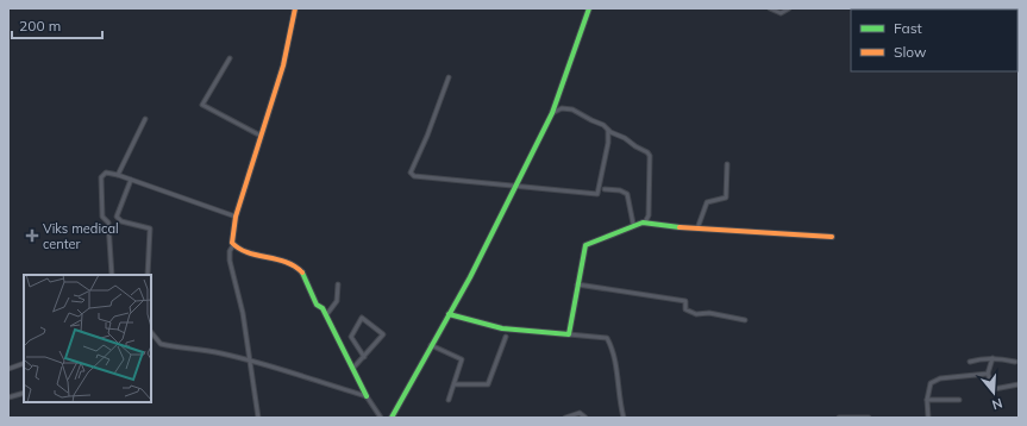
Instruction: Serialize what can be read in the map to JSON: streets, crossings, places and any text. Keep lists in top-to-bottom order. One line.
{"places":{"health":["Viks medical center"]},"legend":["Fast","Slow"],"scale_bar":"200 m","north":"bottom"}
